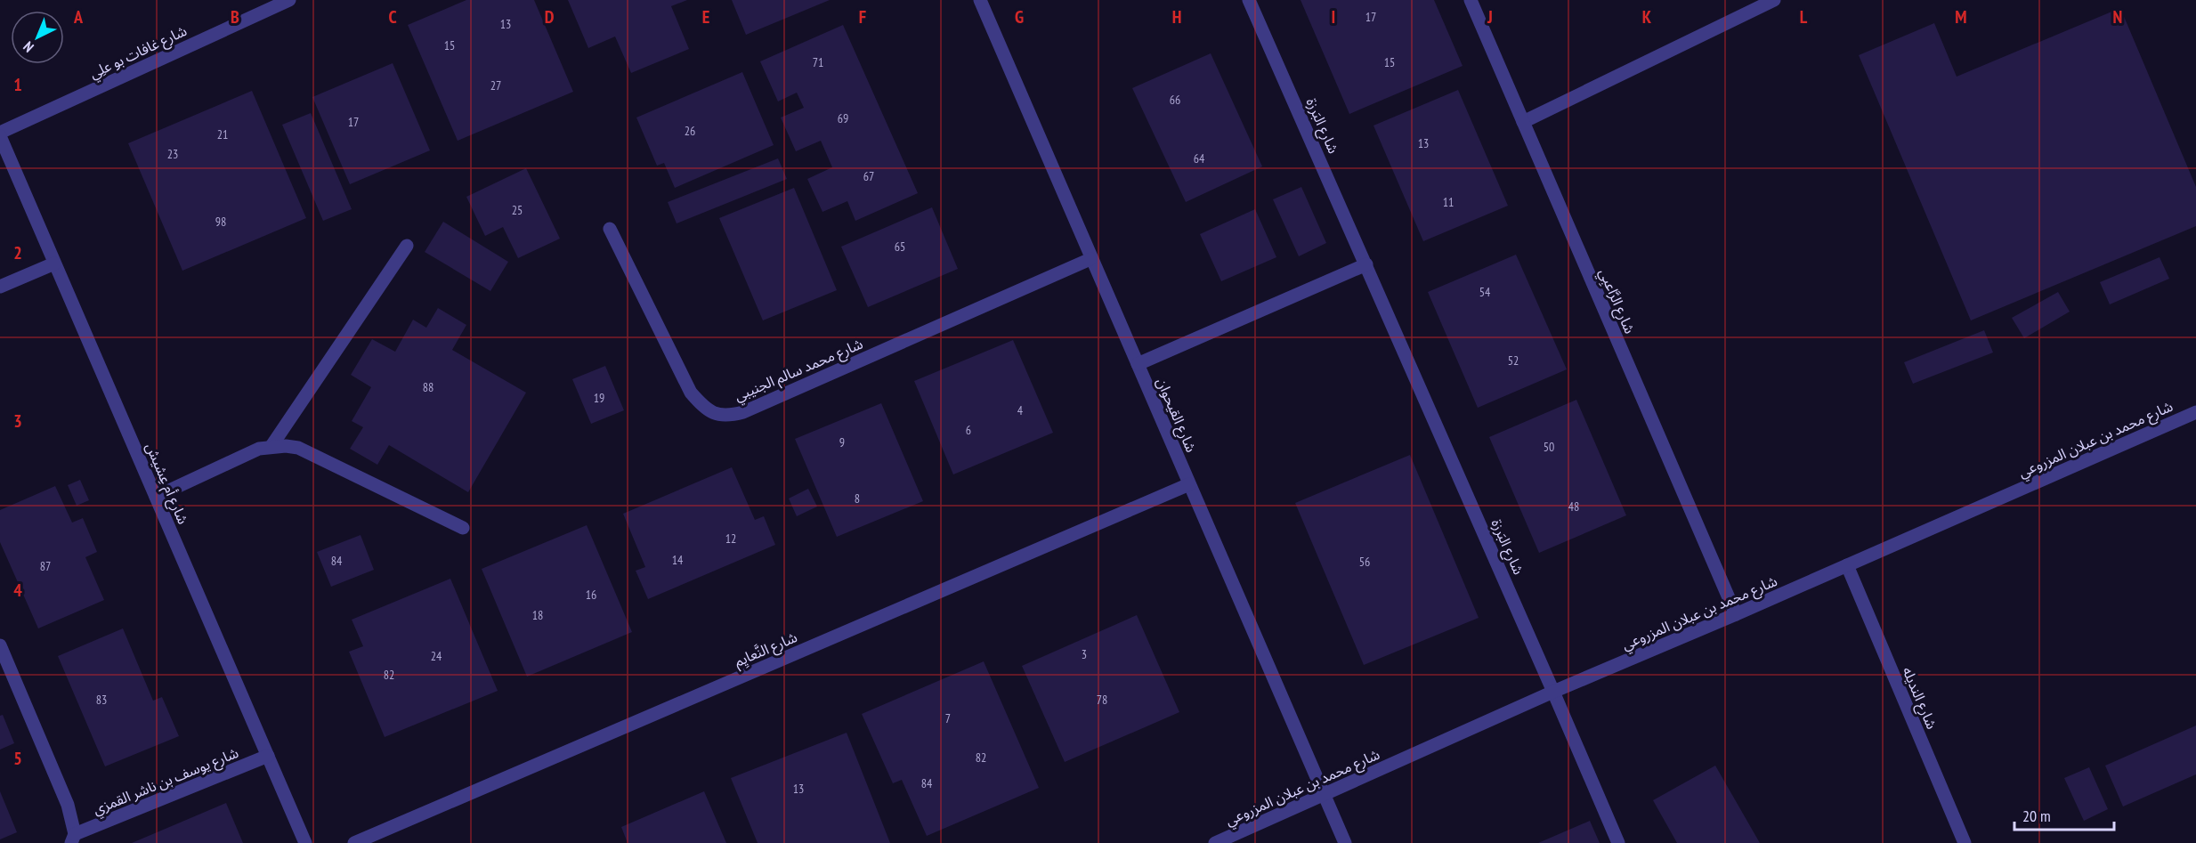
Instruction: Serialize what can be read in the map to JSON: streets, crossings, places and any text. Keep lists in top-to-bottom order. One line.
{"streets":{"street":["شارع غافات بو علِي","شارع البَرزة","شارع الرَّاعبِي","شارع محمد سالم الجنيبي","شارع القيحوان","شارع محمد بن عبلان المزروعي","شارع أم عِشيش","شارع النَّعايِم","شارع النديله","شارع يوسف بن ناشر القمزي"]},"crossings":[["شارع غافات بو علِي","شارع أم عِشيش"],["شارع البَرزة","شارع محمد بن عبلان المزروعي"],["شارع الرَّاعبِي","شارع محمد بن عبلان المزروعي"],["شارع محمد سالم الجنيبي","شارع القيحوان"],["شارع القيحوان","شارع محمد بن عبلان المزروعي"],["شارع القيحوان","شارع النَّعايِم"],["شارع محمد بن عبلان المزروعي","شارع النديله"],["شارع أم عِشيش","شارع يوسف بن ناشر القمزي"]],"house_numbers":["17","13","15","71","15","27","66","69","17","26","21","13","23","64","67","11","25","98","65","54","52","88","19","4","6","9","50","8","48","12","14","84","56","87","16","18","3","24","82","83","78","7","82","84","13"],"scale_bar":"20 m","north":"bottom left","grid":{"columns":["A","B","C","D","E","F","G","H","I","J","K","L","M","N"],"rows":["1","2","3","4","5"]}}
